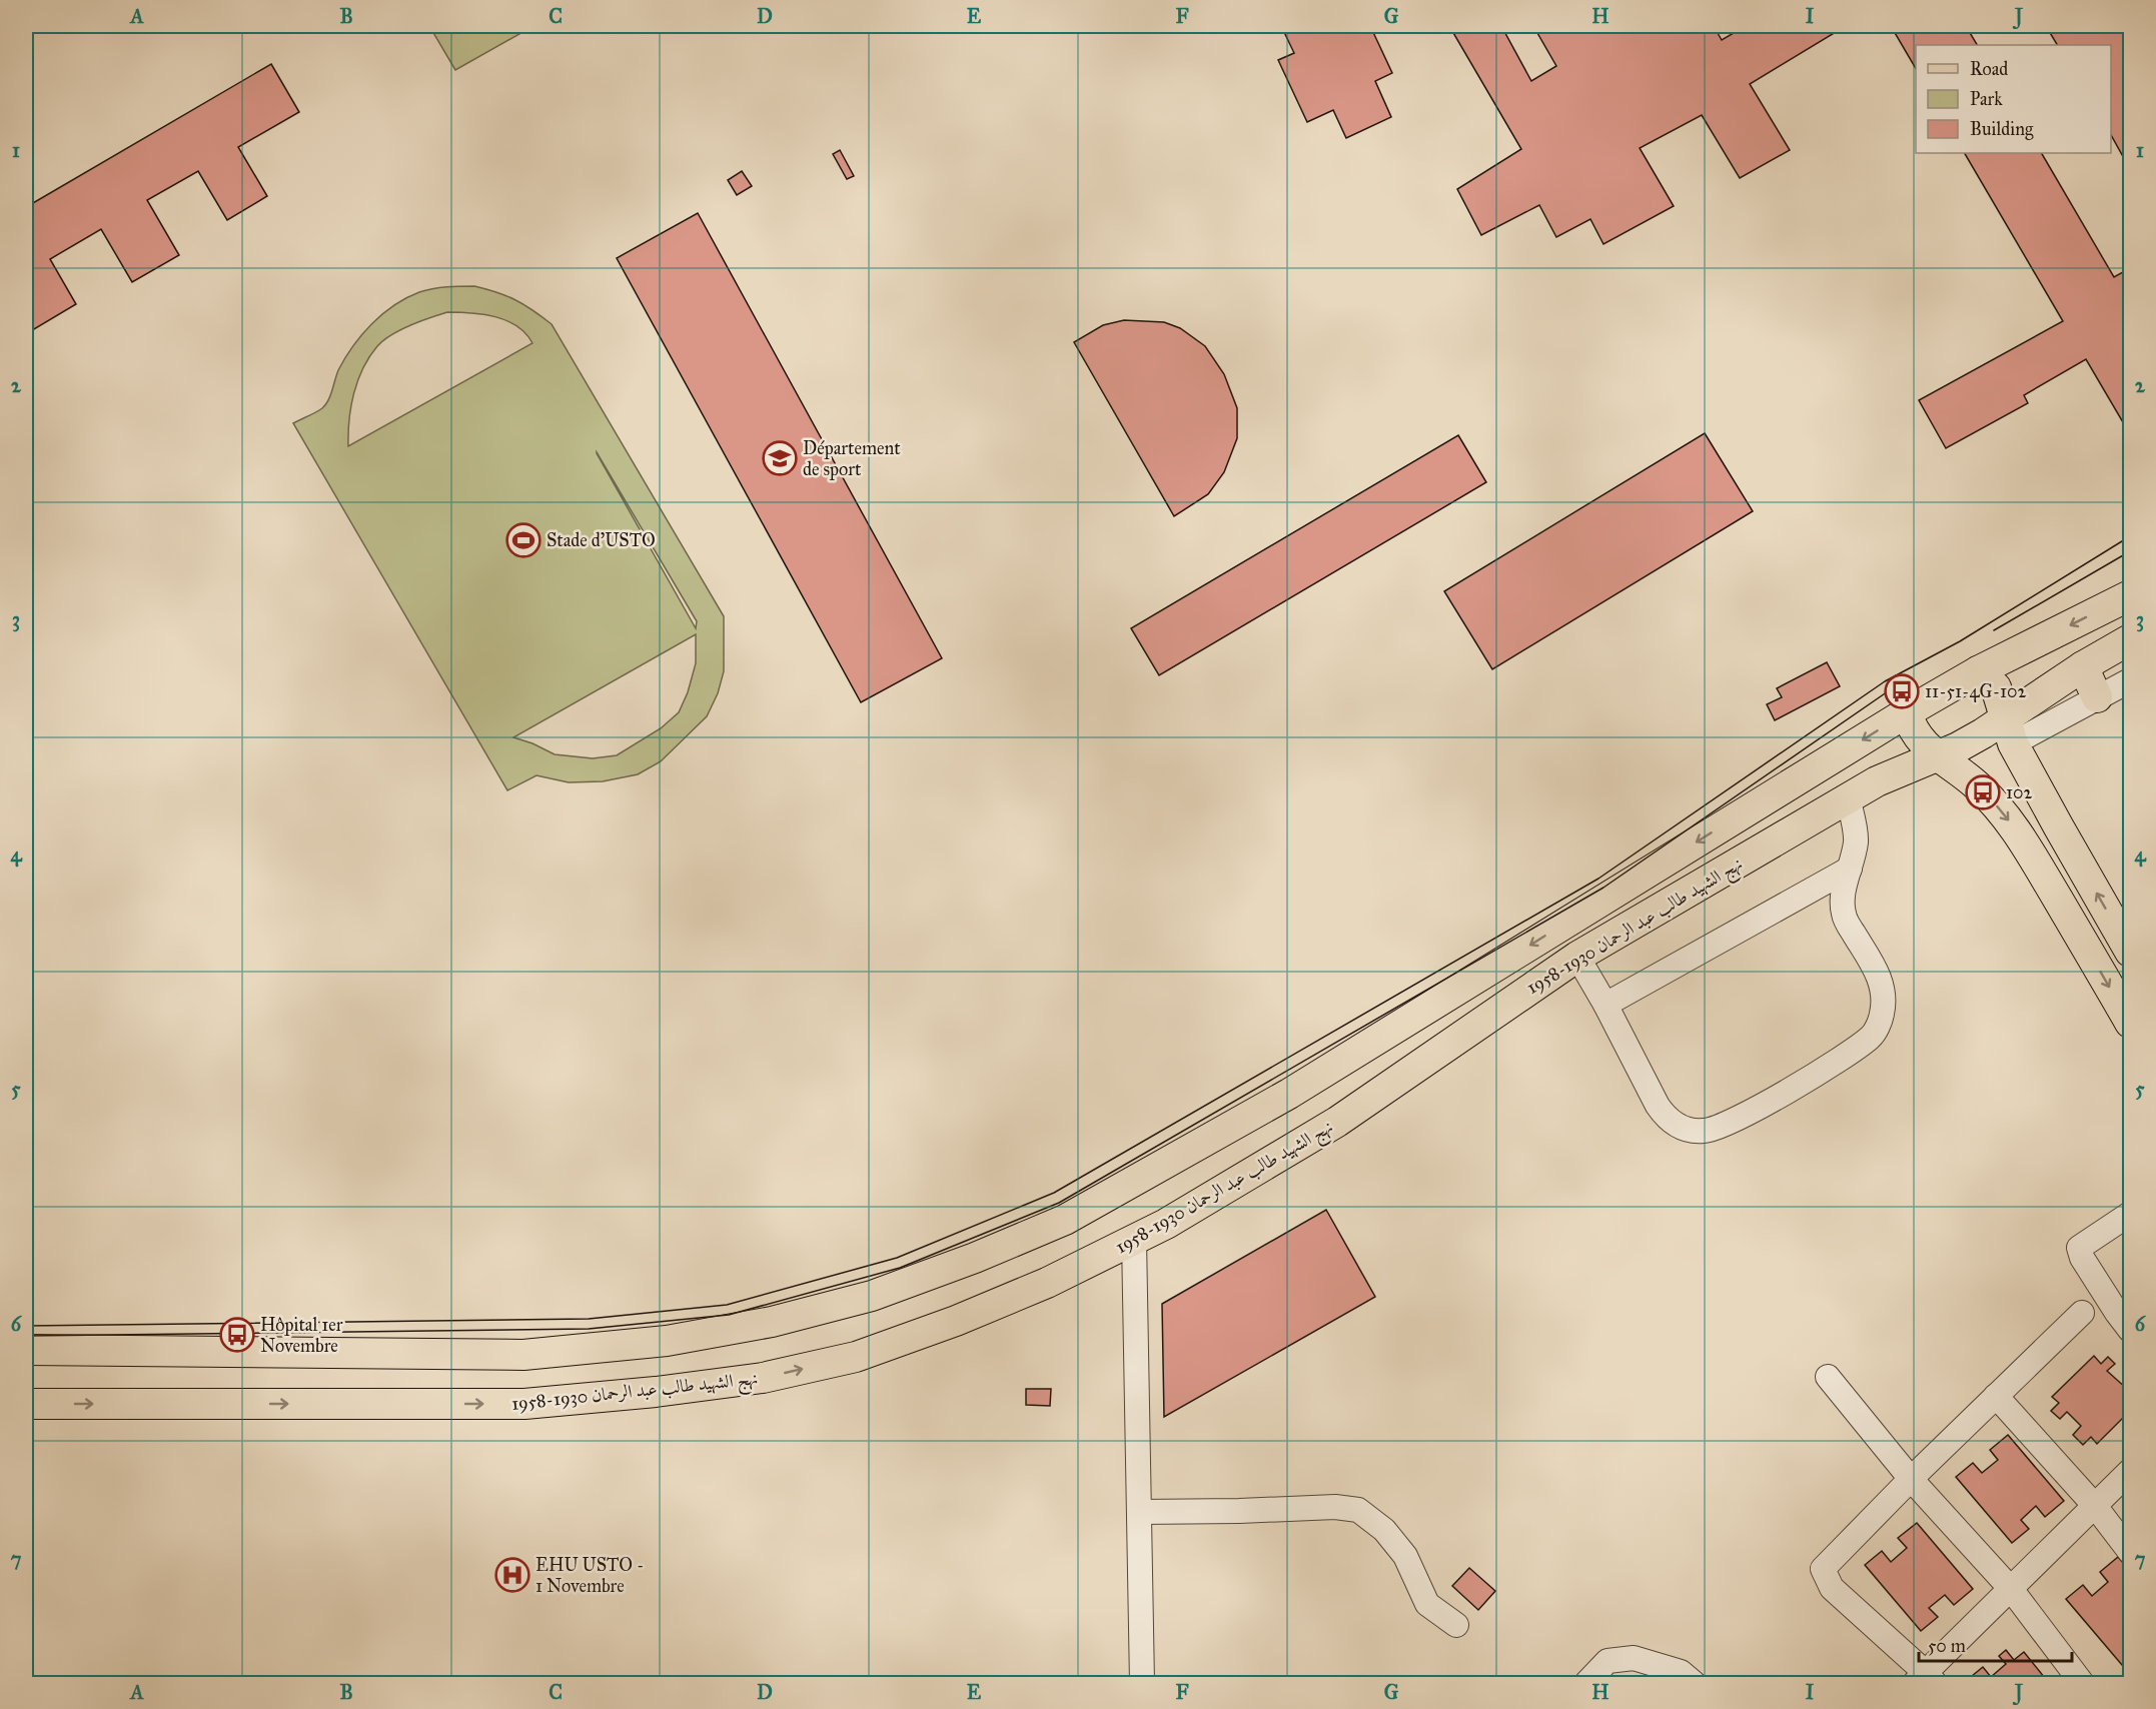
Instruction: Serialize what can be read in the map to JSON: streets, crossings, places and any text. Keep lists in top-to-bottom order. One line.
{"streets":{"main road":["نهج الشهيد طالب عبد الرحمان 1930-1958"]},"places":{"school or university":["Département de sport"],"sports":["Stade d'USTO"],"bus stop":["11-51-4G-102","102","Hôpital 1er Novembre"],"hospital":["EHU USTO - 1 Novembre"]},"legend":["Road","Park","Building"],"scale_bar":"50 m","grid":{"columns":["A","B","C","D","E","F","G","H","I","J"],"rows":["1","2","3","4","5","6","7"]}}
